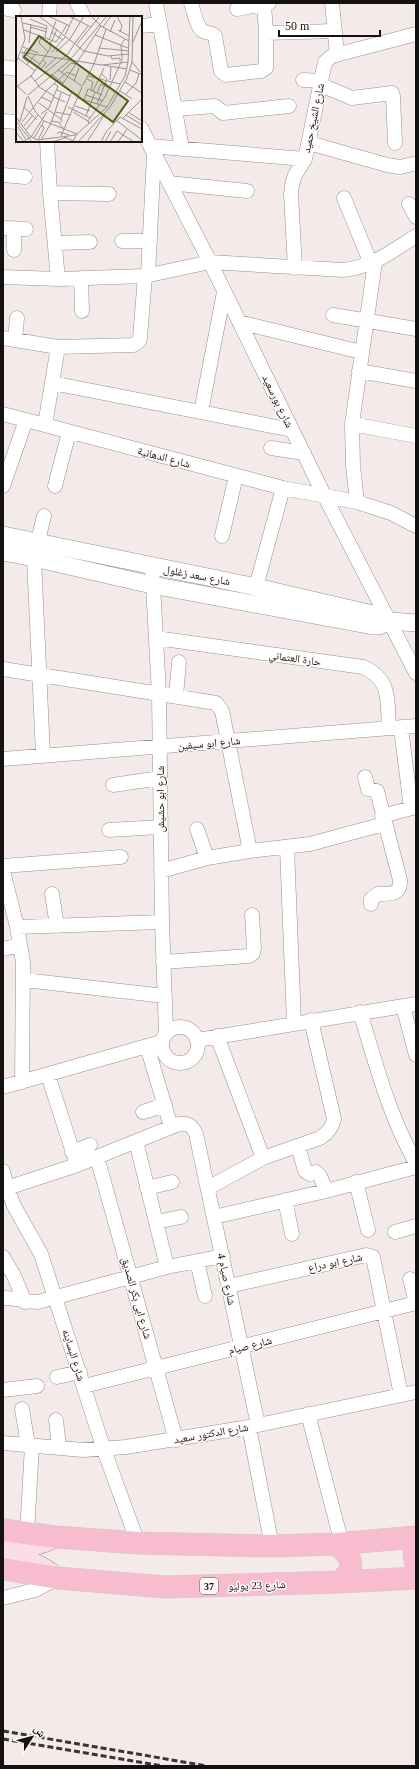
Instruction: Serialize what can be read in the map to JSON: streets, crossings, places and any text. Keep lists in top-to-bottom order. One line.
{"streets":{"main road":["شارع 23 يوليو","37"],"street":["شارع الشيخ حميد","شارع بورسعيد","شارع الدهانية","شارع سعد زغلول","حارة العتماني","شارع ابو سيفين","شارع ابو حشيش","شارع ابو دراع","شارع صيام 4","شارع ابى بكر الصديق","شارع صيام","شارع البساينه","شارع الدكتور سعيد"]},"crossings":[["شارع بورسعيد","شارع الدهانية"],["شارع بورسعيد","شارع سعد زغلول"],["شارع سعد زغلول","شارع ابو حشيش"],["حارة العتماني","شارع ابو سيفين"],["حارة العتماني","شارع ابو حشيش"],["شارع ابو سيفين","شارع ابو حشيش"],["شارع ابو دراع","شارع صيام 4"],["شارع ابو دراع","شارع صيام"],["شارع ابو دراع","شارع الدكتور سعيد"],["شارع صيام 4","شارع صيام"],["شارع صيام 4","شارع الدكتور سعيد"],["شارع ابى بكر الصديق","شارع صيام"],["شارع ابى بكر الصديق","شارع الدكتور سعيد"],["شارع صيام","شارع البساينه"],["شارع البساينه","شارع الدكتور سعيد"]],"scale_bar":"50 m","north":"top right"}
